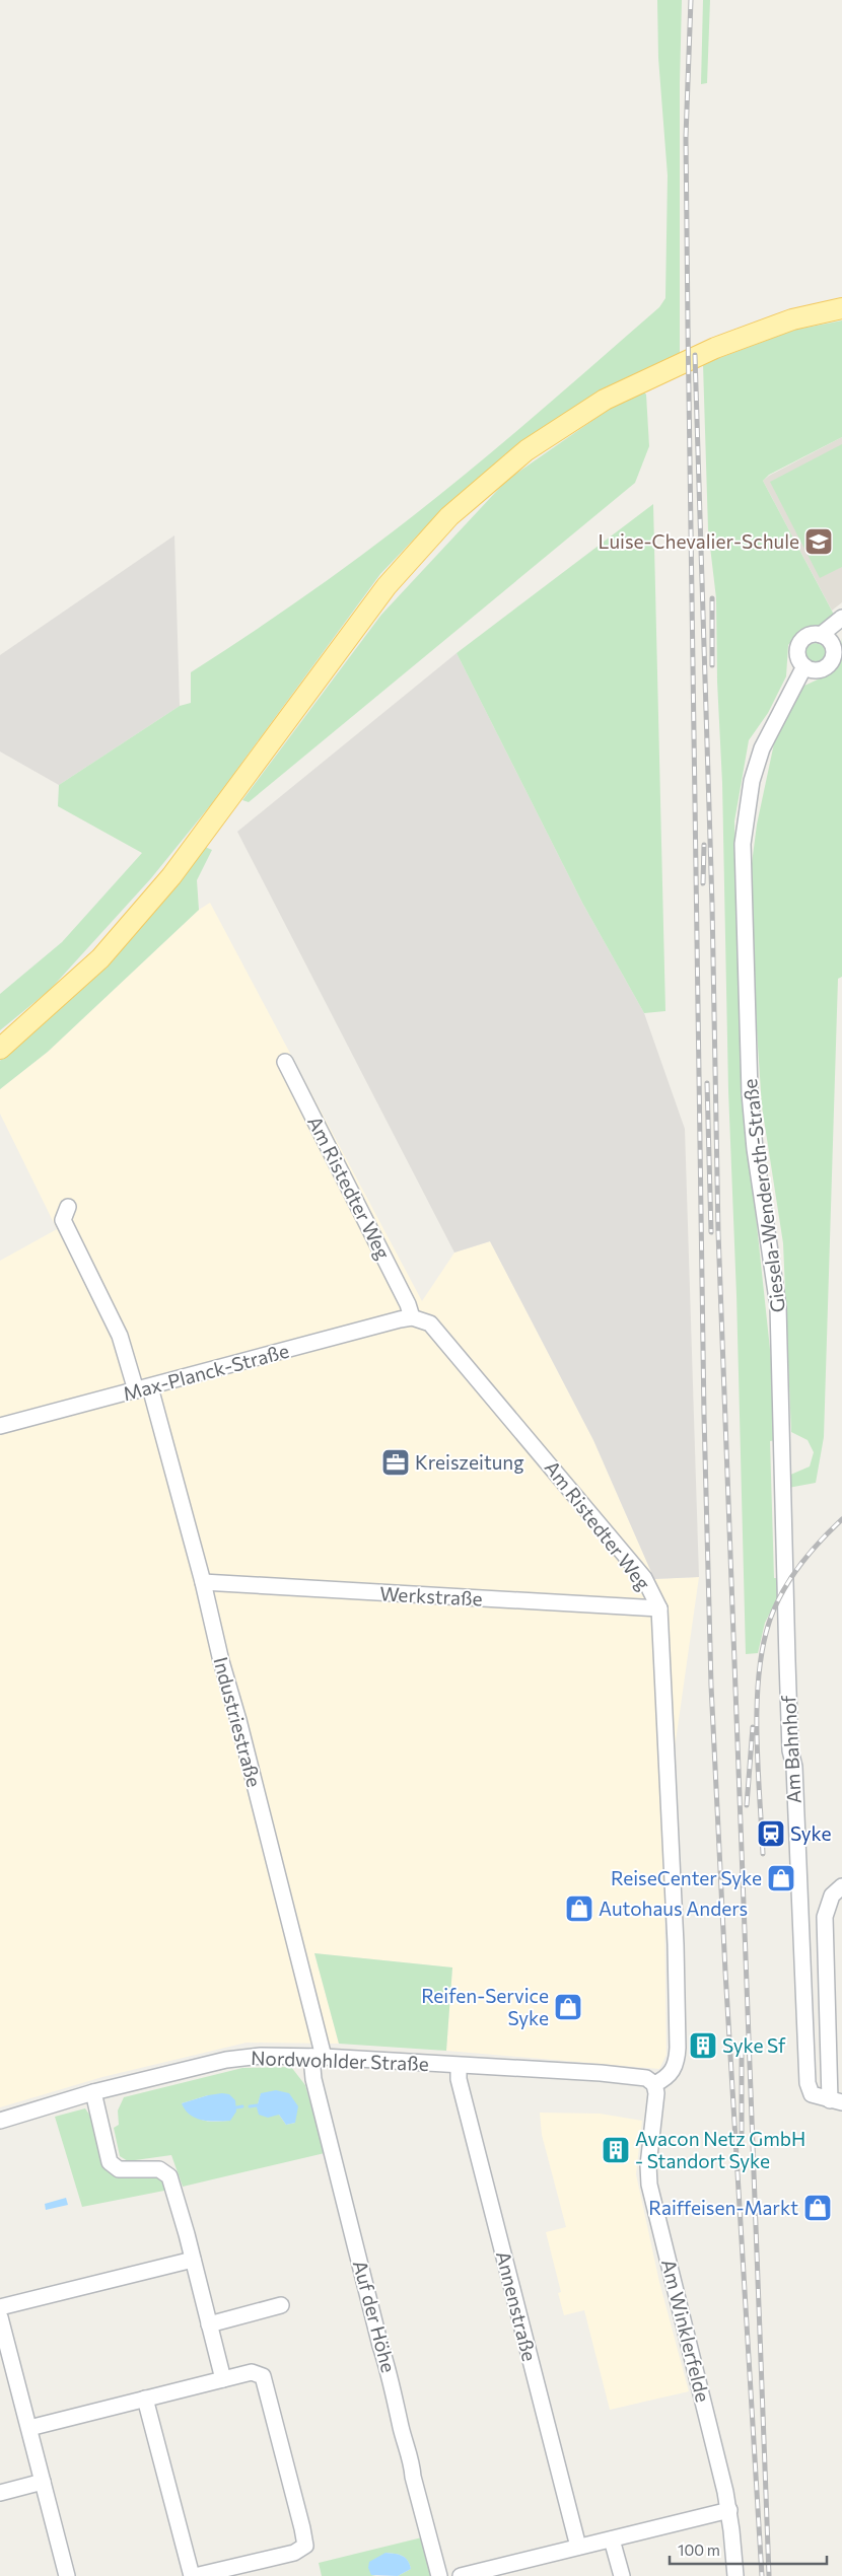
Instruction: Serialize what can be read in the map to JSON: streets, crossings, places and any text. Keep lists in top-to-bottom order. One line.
{"streets":{"street":["Am Ristedter Weg","Giesela-Wenderoth-Straße","Max-Planck-Straße","Werkstraße","Industriestraße","Am Bahnhof","Nordwohlder Straße","Annenstraße","Auf der Höhe","Am Winklerfelde"]},"crossings":[["Am Ristedter Weg","Max-Planck-Straße"],["Am Ristedter Weg","Werkstraße"],["Am Ristedter Weg","Nordwohlder Straße"],["Am Ristedter Weg","Am Winklerfelde"],["Giesela-Wenderoth-Straße","Am Bahnhof"],["Max-Planck-Straße","Industriestraße"],["Werkstraße","Industriestraße"],["Industriestraße","Nordwohlder Straße"],["Industriestraße","Auf der Höhe"],["Nordwohlder Straße","Annenstraße"],["Nordwohlder Straße","Auf der Höhe"],["Nordwohlder Straße","Am Winklerfelde"]],"places":{"school or university":["Luise-Chevalier-Schule"],"office":["Kreiszeitung"],"station":["Syke"],"shop":["ReiseCenter Syke","Autohaus Anders","Reifen-Service Syke","Raiffeisen-Markt"],"building":["Syke Sf","Avacon Netz GmbH - Standort Syke"]},"scale_bar":"100 m"}
